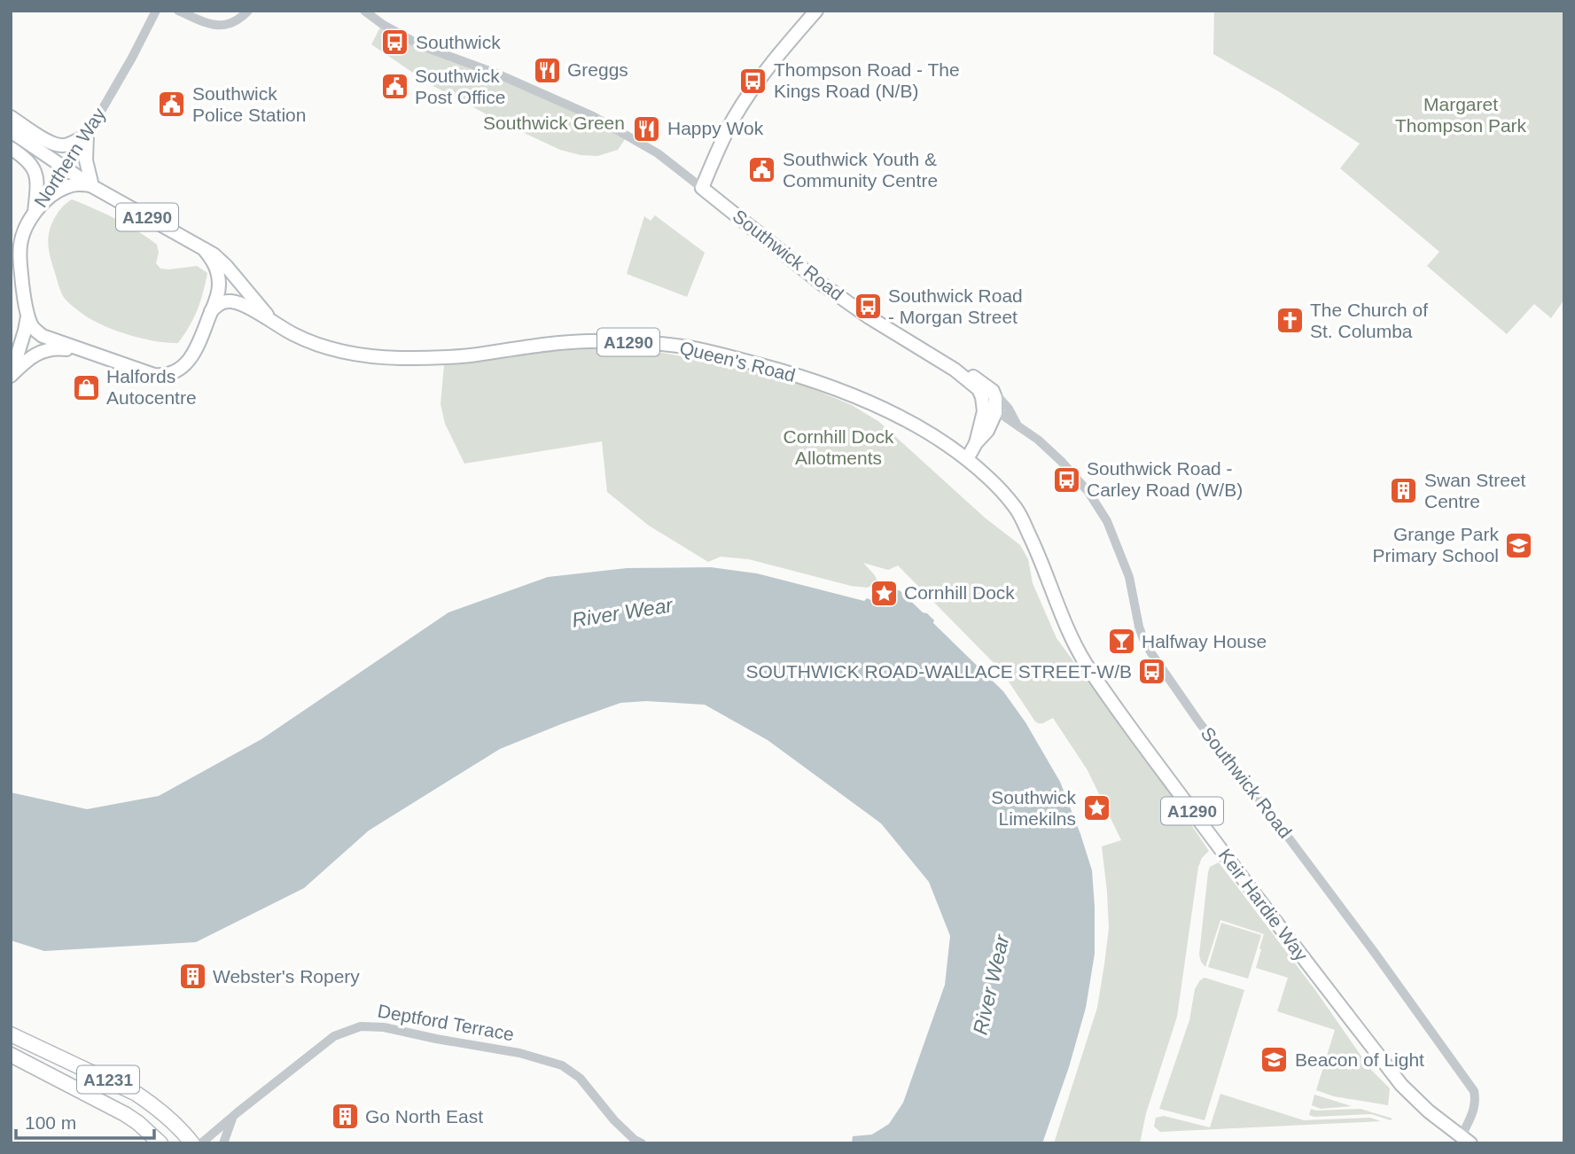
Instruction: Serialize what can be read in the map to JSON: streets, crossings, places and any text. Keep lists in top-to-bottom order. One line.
{"streets":{"highway":["A1231"],"main road":["Northern Way","A1290","Southwick Road","Queen's Road","Keir Hardie Way"],"street":["Deptford Terrace"]},"crossings":[["Northern Way","A1290"],["A1290","Queen's Road"],["Southwick Road","Keir Hardie Way"],["Queen's Road","Keir Hardie Way"]],"water":["River Wear"],"parks":["Margaret Thompson Park","Southwick Green","Cornhill Dock Allotments"],"places":{"bus stop":["Southwick","Thompson Road - The Kings Road (N/B)","Southwick Road - Morgan Street","Southwick Road - Carley Road (W/B)","SOUTHWICK ROAD-WALLACE STREET-W/B"],"restaurant":["Greggs","Happy Wok"],"public building":["Southwick Post Office","Southwick Police Station","Southwick Youth & Community Centre"],"church":["The Church of St. Columba"],"shop":["Halfords Autocentre"],"building":["Swan Street Centre","Webster's Ropery","Go North East"],"school or university":["Grange Park Primary School","Beacon of Light"],"place":["Cornhill Dock","Southwick Limekilns"],"bar":["Halfway House"]},"scale_bar":"100 m"}
